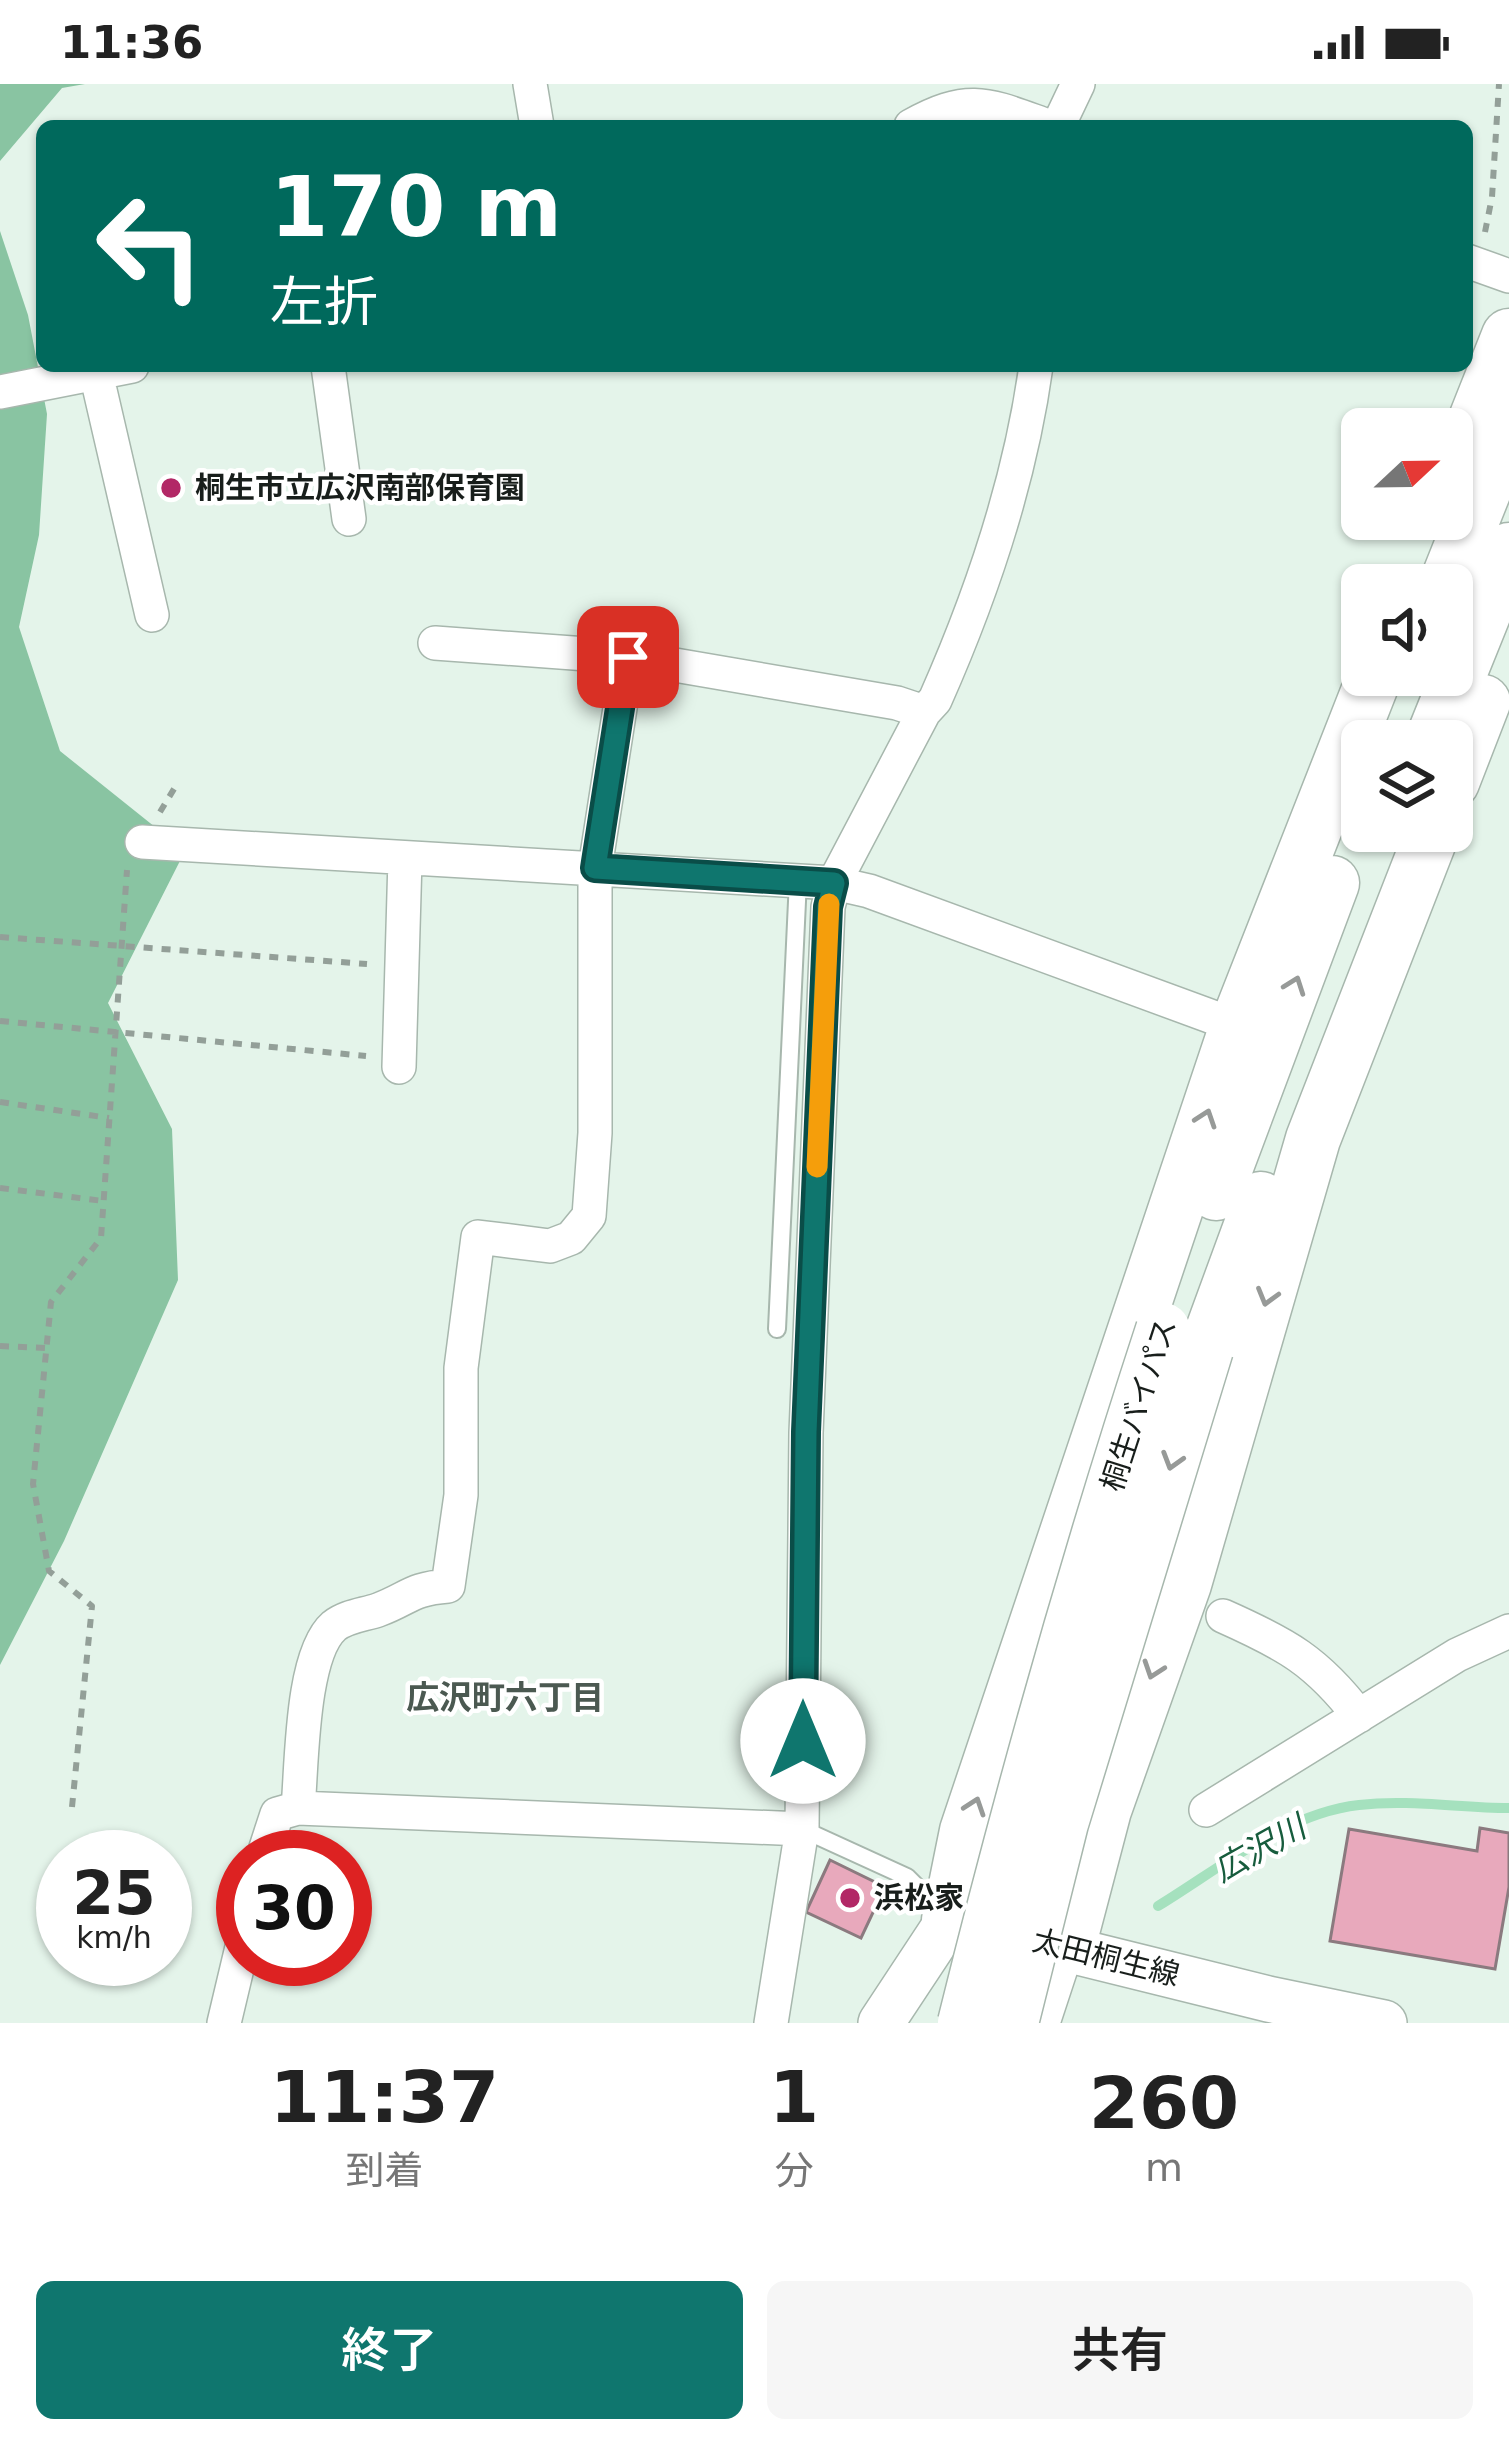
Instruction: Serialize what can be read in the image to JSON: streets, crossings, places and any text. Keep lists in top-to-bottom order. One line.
{"streets":{"highway":["桐生バイパス"],"main road":["太田桐生線"]},"districts":["広沢町六丁目"],"water":["広沢川"],"places":["桐生市立広沢南部保育園","浜松家"],"north":"right","page":{"status":"11:36","turn":["170 m","左折"],"speed":"25 km/h","limit":"30","eta":["11:37","到着","1","分","260","m"],"buttons":["終了","共有"]}}
